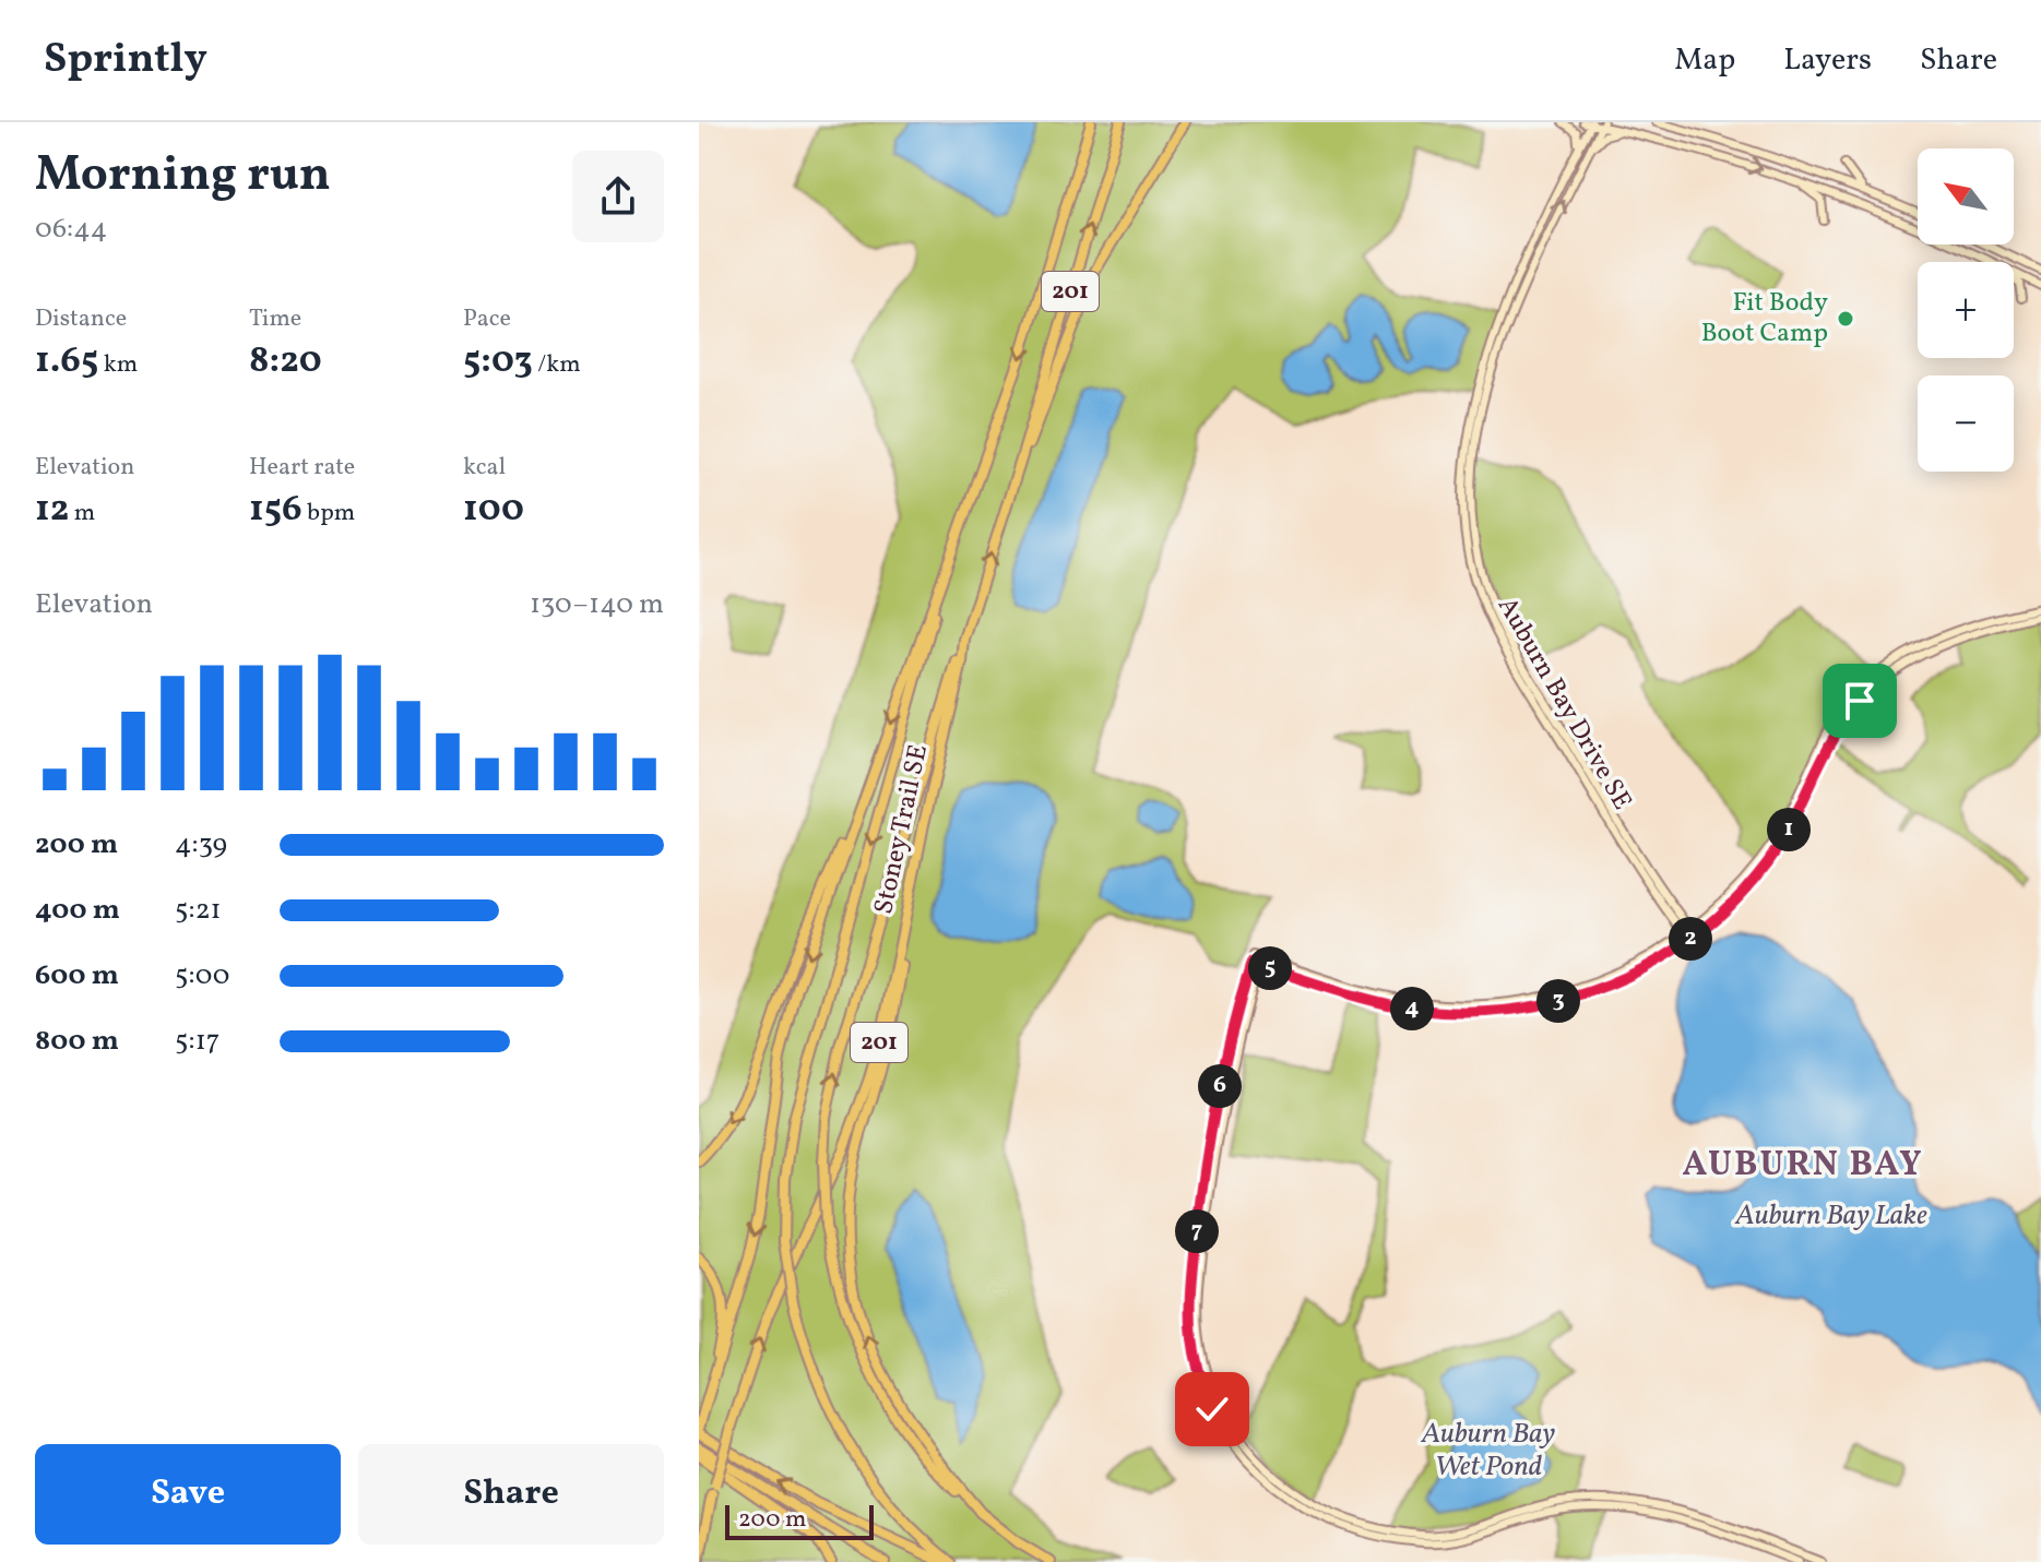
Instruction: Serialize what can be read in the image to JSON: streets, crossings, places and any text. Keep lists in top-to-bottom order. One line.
{"streets":{"highway":["201","Stoney Trail SE"],"street":["Auburn Bay Drive SE"]},"districts":["AUBURN BAY"],"water":["Auburn Bay Lake","Auburn Bay Wet Pond"],"places":["Fit Body Boot Camp"],"scale_bar":"200 m","north":"top left","page":{"header":"Sprintly","nav":["Map","Layers","Share"],"heading":["Morning run","06:44"],"map_buttons":["+","−"],"stats":[["Distance","1.65 km"],["Time","8:20"],["Pace","5:03 /km"],["Elevation","12 m"],["Heart rate","156 bpm"],["kcal","100"]],"chart":["Elevation","130–140 m"],"pins":["1","2","5","3","4","6","7"],"list":[{"name":"200 m","note":"4:39"},{"name":"400 m","note":"5:21"},{"name":"600 m","note":"5:00"},{"name":"800 m","note":"5:17"}],"buttons":["Save","Share"],"scale":"200 m"}}
